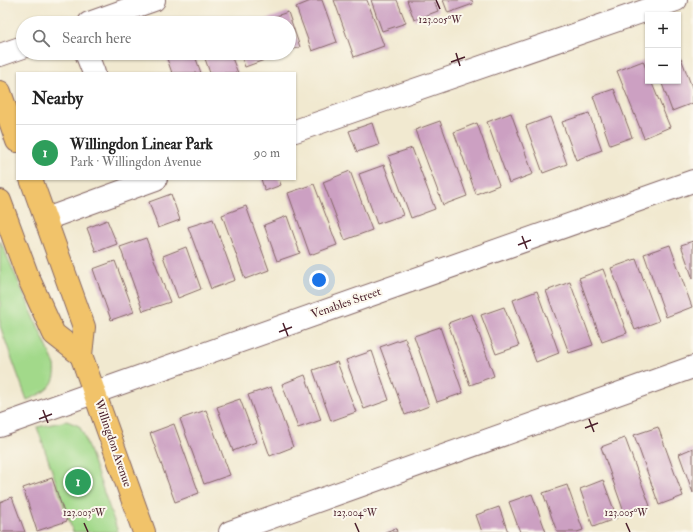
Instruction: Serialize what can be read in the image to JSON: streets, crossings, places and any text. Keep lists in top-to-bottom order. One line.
{"streets":{"main road":["Willingdon Avenue"],"street":["Venables Street"]},"crossings":[["Venables Street","Willingdon Avenue"]],"page":{"map_buttons":["+","−"],"search":"Search here","heading":"Nearby","list":[{"mark":"1","name":"Willingdon Linear Park","note":"Park · Willingdon Avenue","value":"90 m"}],"pins":"1"},"coordinates":["123.005°W","123.003°W","123.004°W"]}
